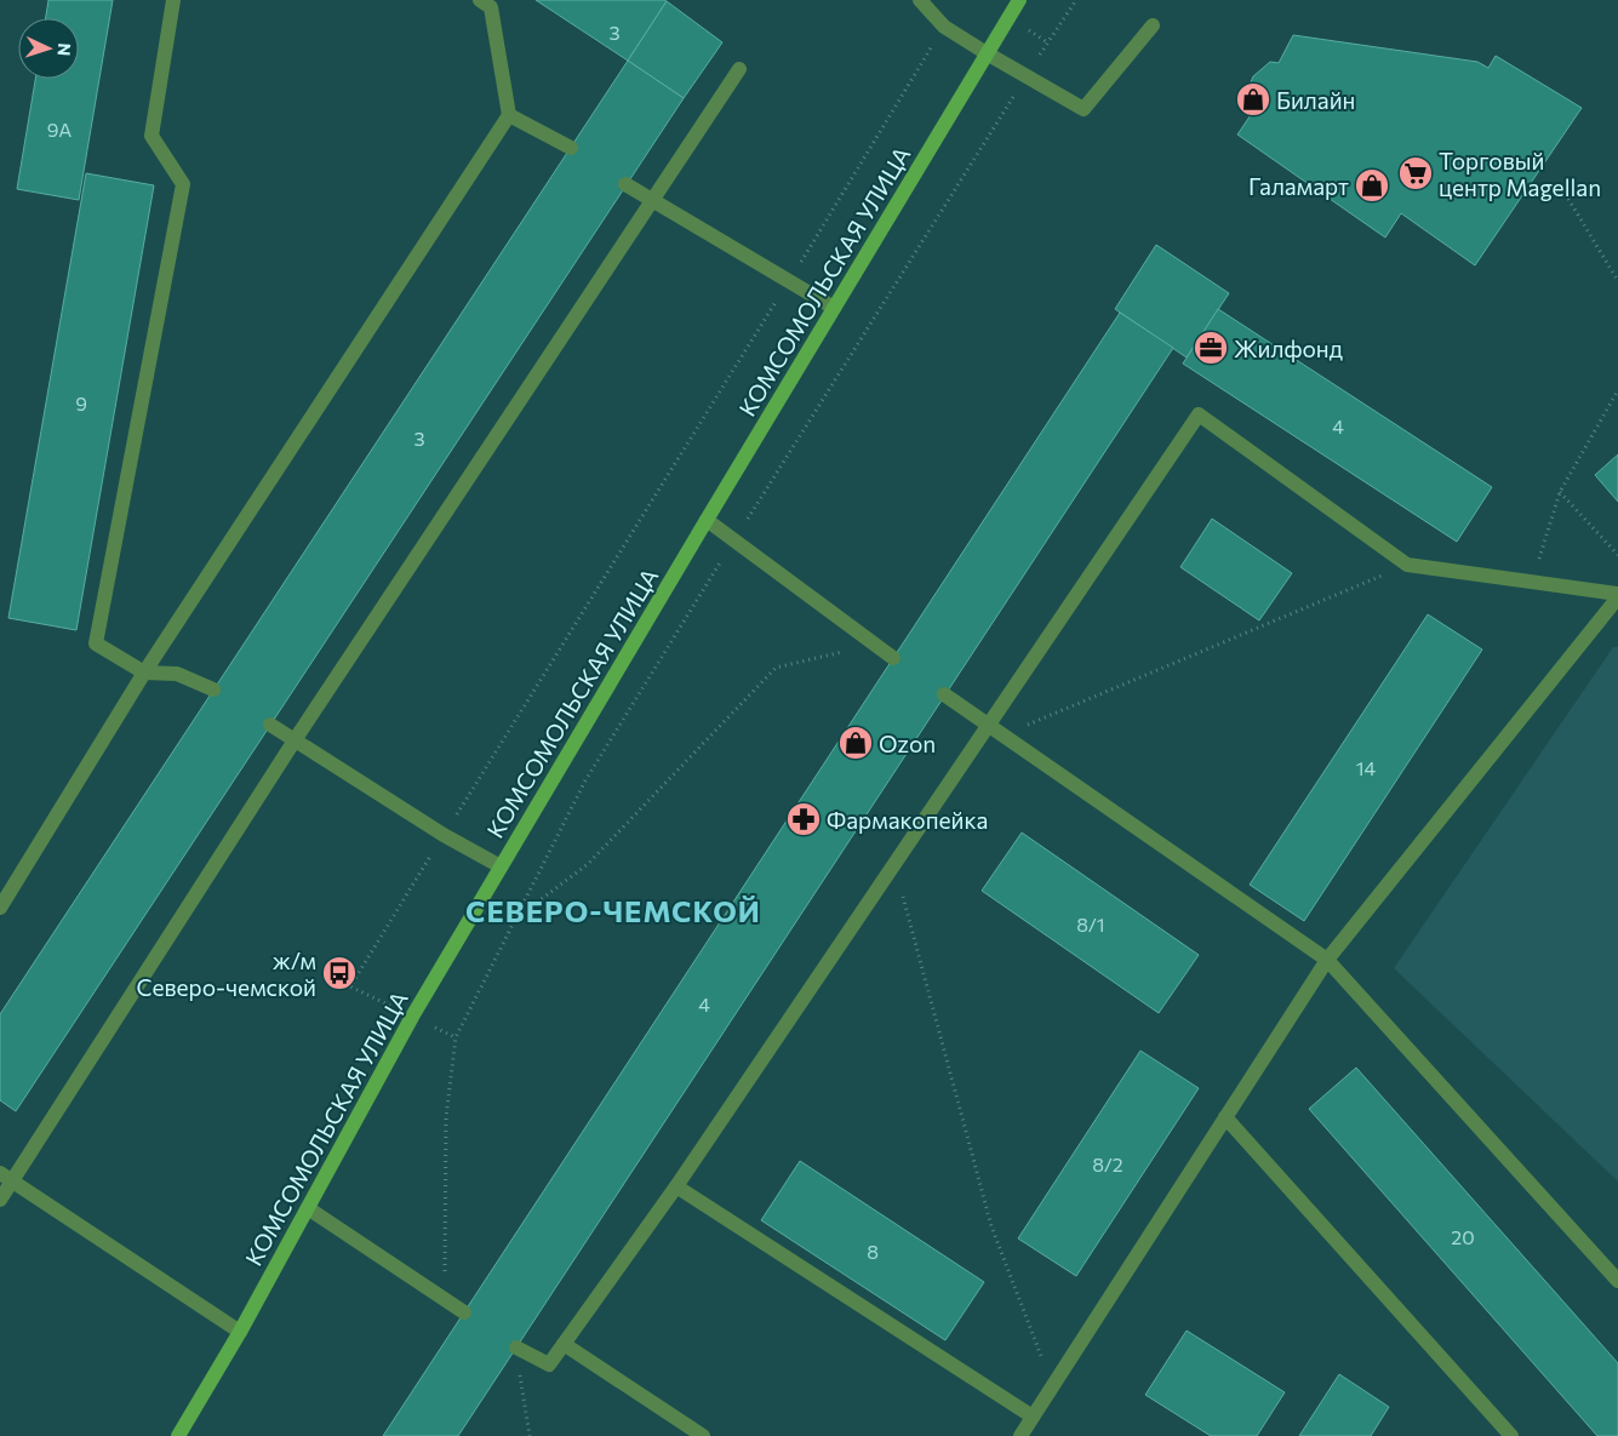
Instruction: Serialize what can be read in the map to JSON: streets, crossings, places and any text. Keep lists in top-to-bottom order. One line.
{"streets":{"main road":["КОМСОМОЛЬСКАЯ УЛИЦА"]},"districts":["СЕВЕРО-ЧЕМСКОЙ"],"places":{"shop":["Билайн","Галамарт","Ozon"],"supermarket":["Торговый центр Magellan"],"office":["Жилфонд"],"pharmacy":["Фармакопейка"],"bus stop":["ж/м Северо-чемской"]},"house_numbers":["3","9А","9","4","3","14","8/1","4","8/2","20","8"],"north":"right"}
